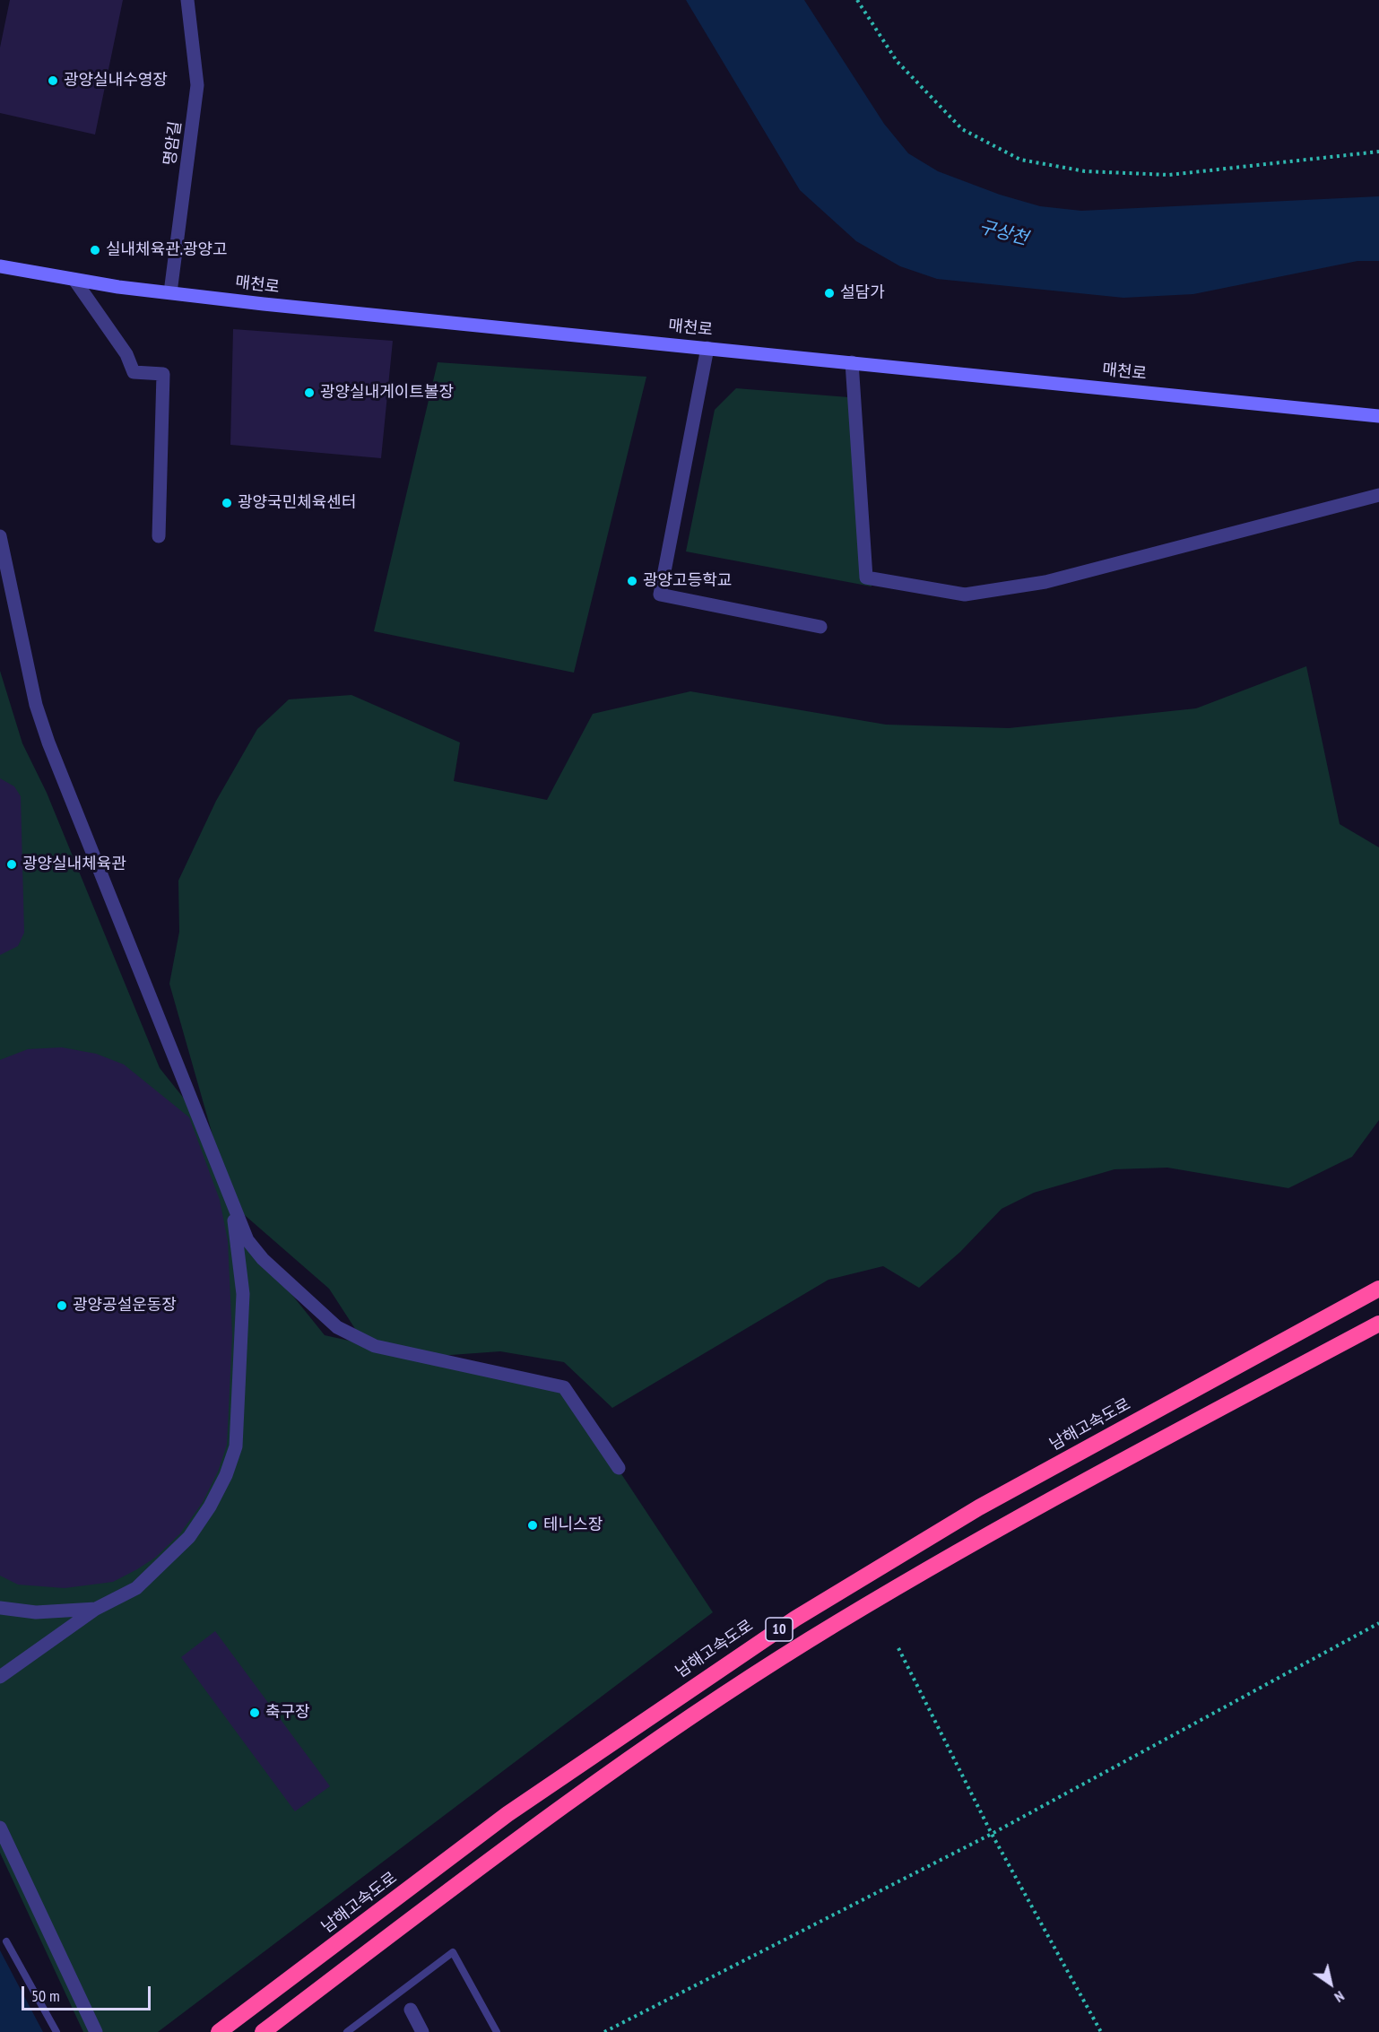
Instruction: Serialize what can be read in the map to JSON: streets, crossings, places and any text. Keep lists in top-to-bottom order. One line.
{"streets":{"highway":["남해고속도로","10"],"main road":["매천로"],"street":["명암길"]},"crossings":[["명암길","매천로"]],"water":["구상천"],"places":["광양실내수영장","실내체육관.광양고","설담가","광양실내게이트볼장","광양국민체육센터","광양고등학교","광양실내체육관","광양공설운동장","테니스장","축구장"],"scale_bar":"50 m","north":"bottom right"}
